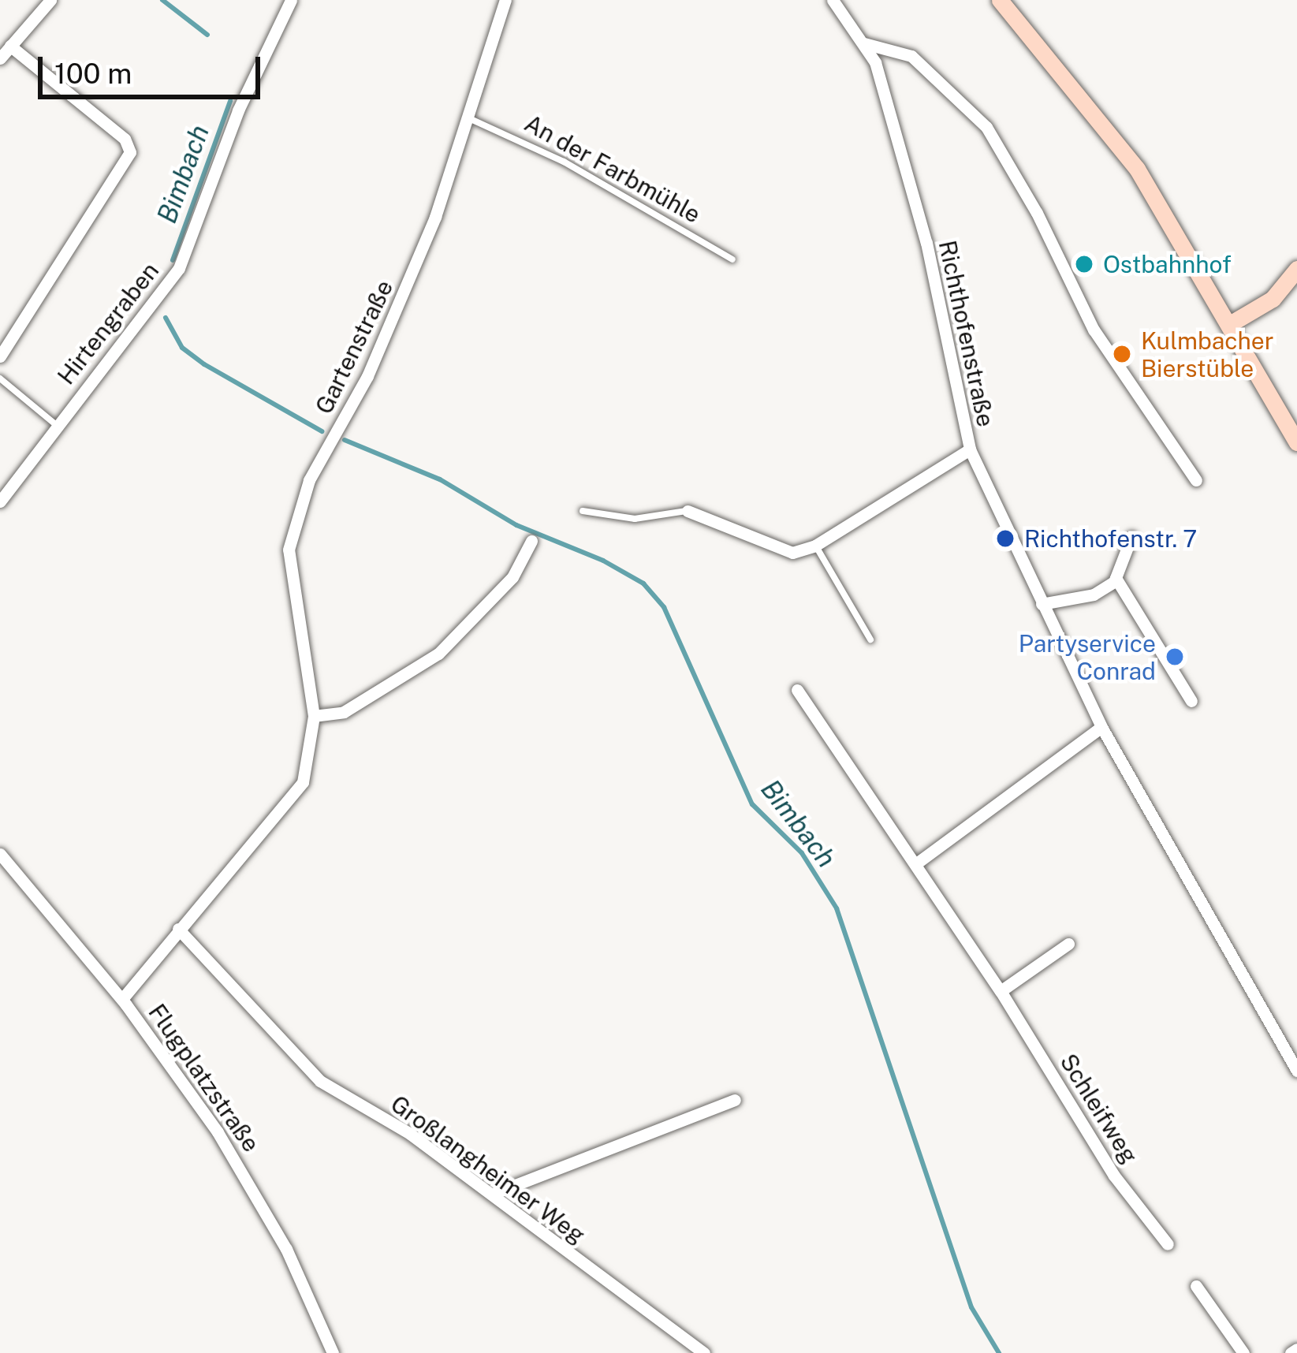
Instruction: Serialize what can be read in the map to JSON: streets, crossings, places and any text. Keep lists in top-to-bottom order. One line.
{"streets":{"street":["Hirtengraben","Richthofenstraße","Gartenstraße","Flugplatzstraße","Schleifweg","Großlangheimer Weg"],"lane":["An der Farbmühle"]},"crossings":[["An der Farbmühle","Gartenstraße"],["Gartenstraße","Flugplatzstraße"],["Gartenstraße","Großlangheimer Weg"]],"water":["Bimbach"],"places":["Ostbahnhof","Kulmbacher Bierstüble","Richthofenstr. 7","Partyservice Conrad"],"scale_bar":"100 m"}
